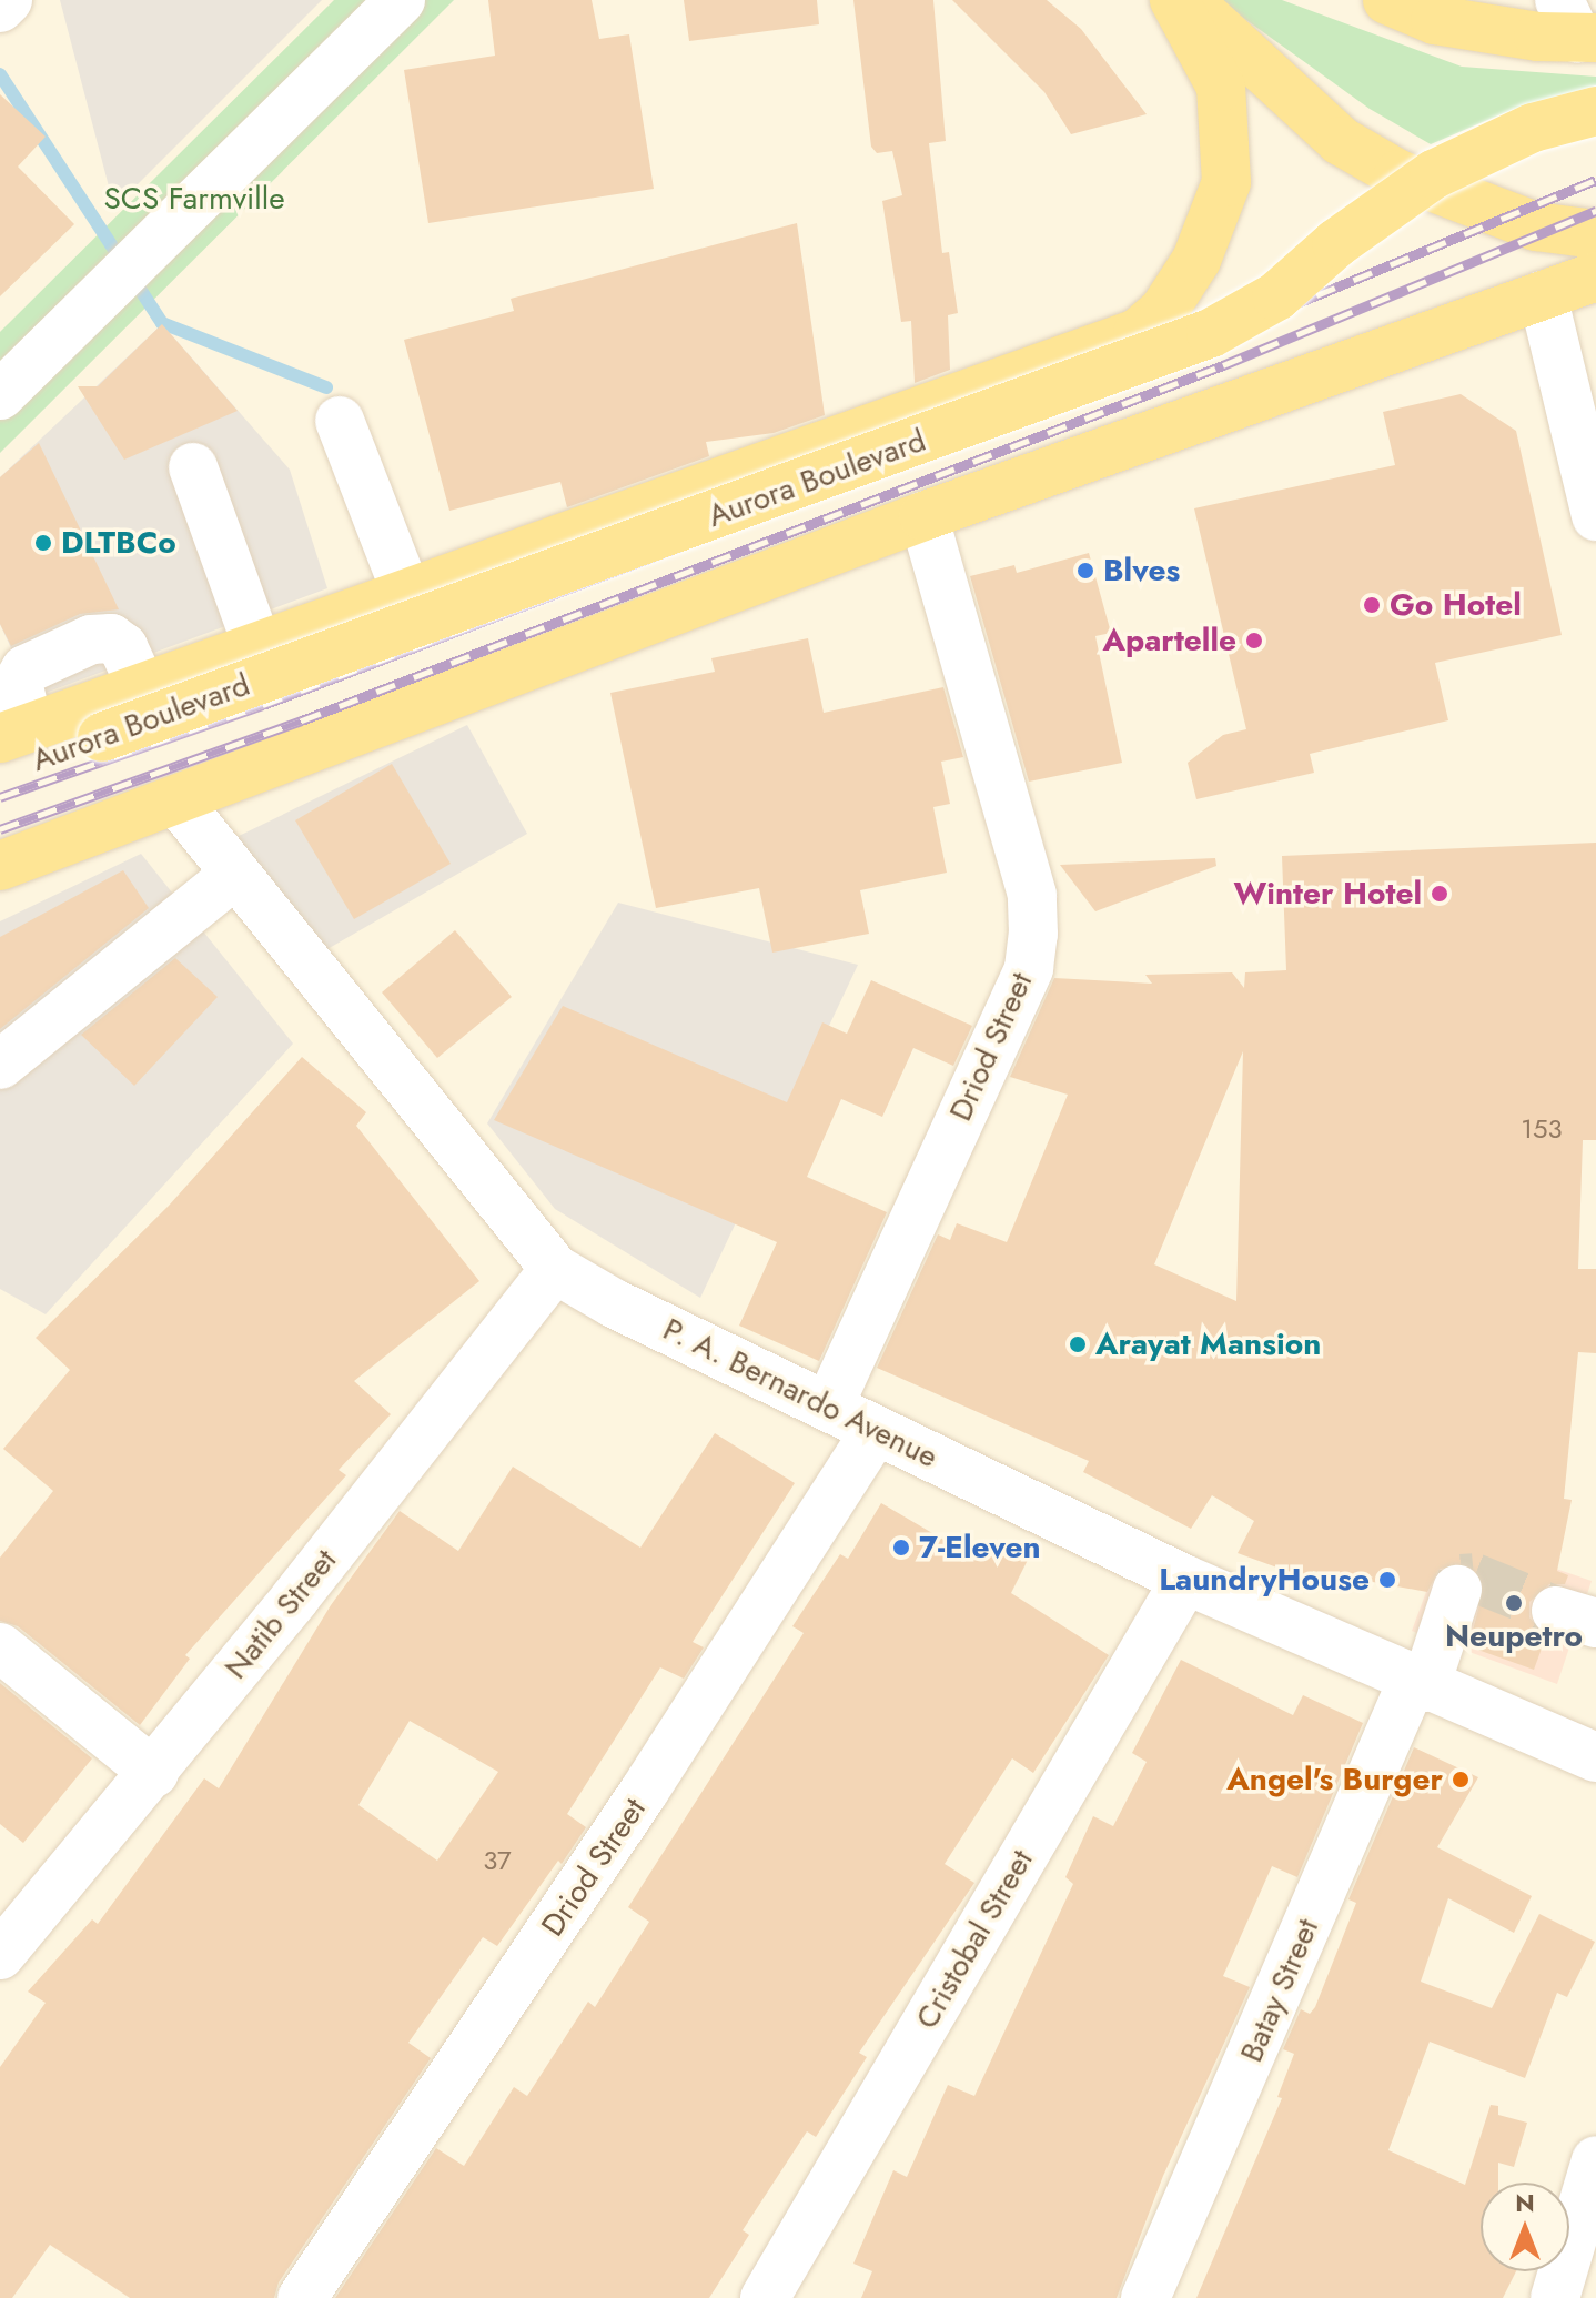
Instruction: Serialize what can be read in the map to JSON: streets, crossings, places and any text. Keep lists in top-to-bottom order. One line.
{"streets":{"main road":["Aurora Boulevard"],"street":["Driod Street","P. A. Bernardo Avenue","Natib Street","Cristobal Street","Batay Street"]},"crossings":[["Driod Street","P. A. Bernardo Avenue"],["P. A. Bernardo Avenue","Natib Street"],["P. A. Bernardo Avenue","Cristobal Street"],["P. A. Bernardo Avenue","Batay Street"]],"parks":["SCS Farmville"],"places":["DLTBCo","Blves","Go Hotel","Apartelle","Winter Hotel","Arayat Mansion","7-Eleven","LaundryHouse","Neupetro","Angel's Burger"],"house_numbers":["153","37"],"north":"top"}
